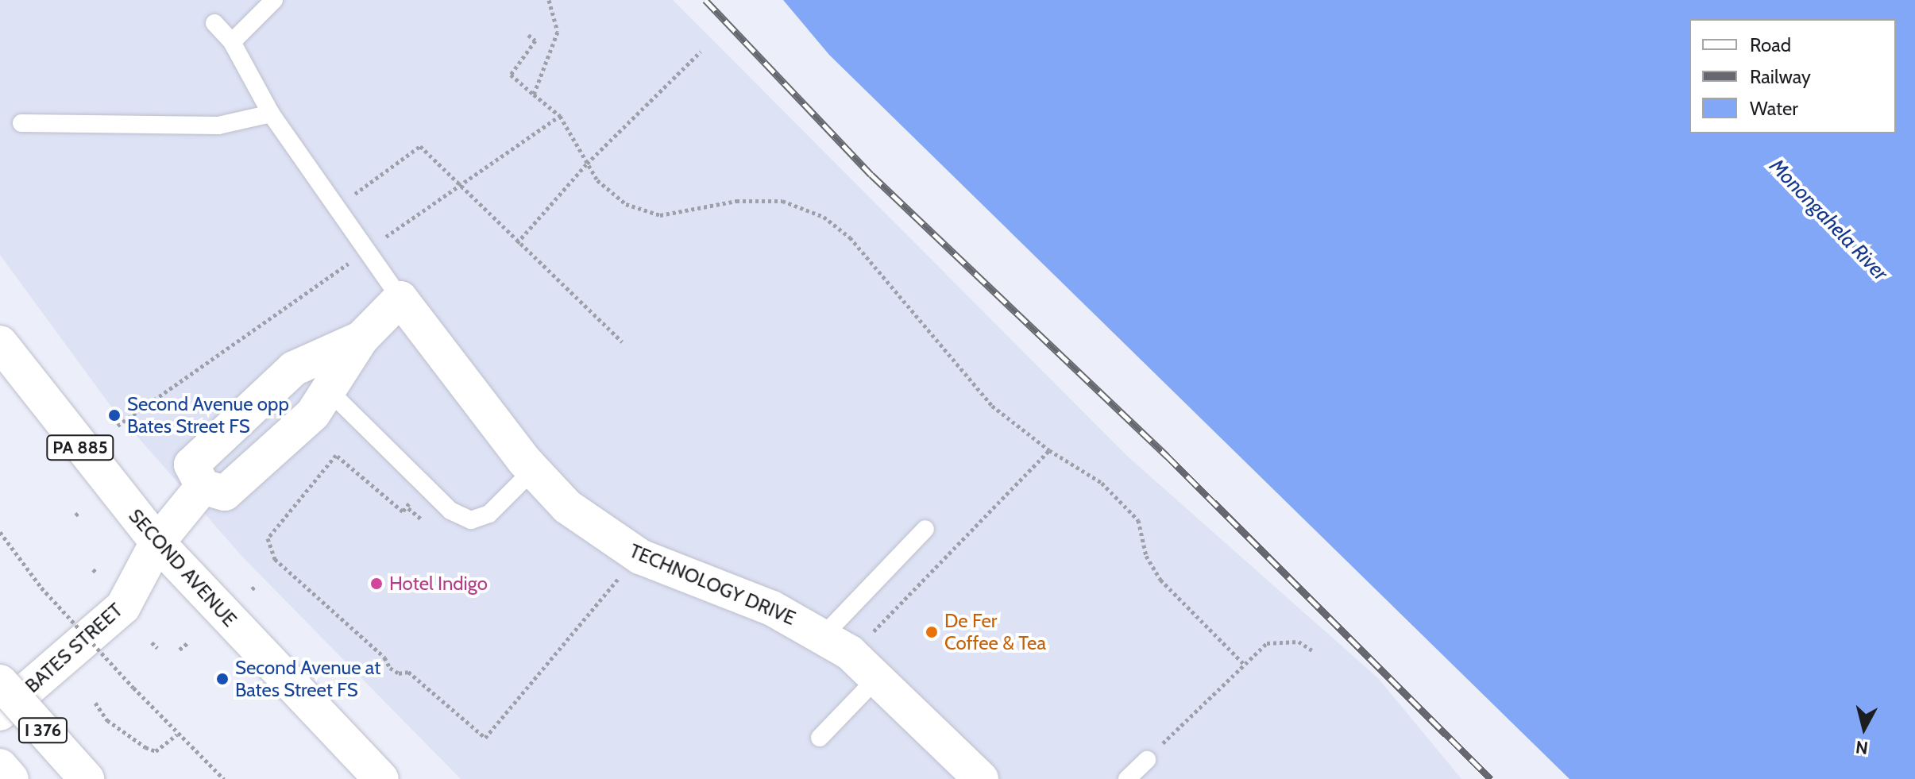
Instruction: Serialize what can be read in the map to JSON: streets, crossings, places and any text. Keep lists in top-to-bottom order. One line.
{"streets":{"main road":["PA 885","SECOND AVENUE","TECHNOLOGY DRIVE","BATES STREET","I 376"]},"crossings":[["SECOND AVENUE","BATES STREET"]],"water":["Monongahela River"],"places":["Second Avenue opp Bates Street FS","Hotel Indigo","De Fer Coffee & Tea","Second Avenue at Bates Street FS"],"legend":["Road","Railway","Water"],"north":"bottom"}
